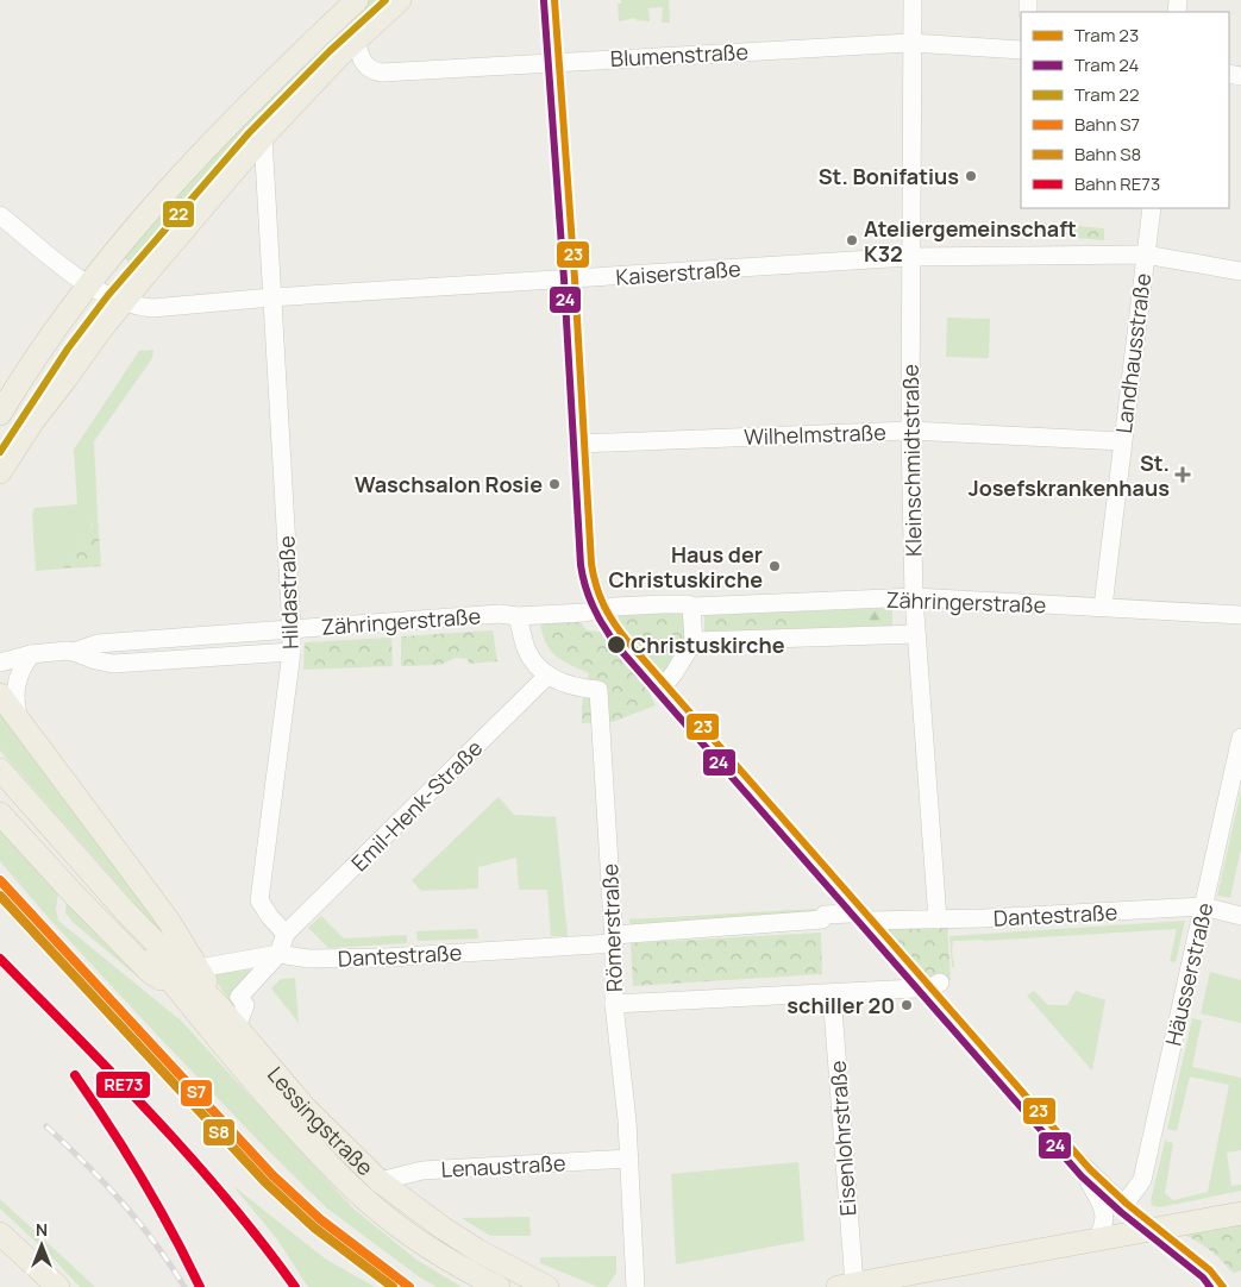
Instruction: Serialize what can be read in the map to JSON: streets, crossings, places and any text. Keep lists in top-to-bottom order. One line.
{"streets":{"main road":["Lessingstraße"],"street":["Blumenstraße","Kaiserstraße","Landhausstraße","Wilhelmstraße","Kleinschmidtstraße","Hildastraße","Zähringerstraße","Emil-Henk-Straße","Dantestraße","Römerstraße","Häusserstraße","Eisenlohrstraße","Lenaustraße"]},"crossings":[["Blumenstraße","Kleinschmidtstraße"],["Kaiserstraße","Landhausstraße"],["Kaiserstraße","Kleinschmidtstraße"],["Kaiserstraße","Hildastraße"],["Landhausstraße","Wilhelmstraße"],["Landhausstraße","Zähringerstraße"],["Wilhelmstraße","Kleinschmidtstraße"],["Kleinschmidtstraße","Zähringerstraße"],["Kleinschmidtstraße","Dantestraße"],["Hildastraße","Zähringerstraße"],["Hildastraße","Emil-Henk-Straße"],["Emil-Henk-Straße","Römerstraße"],["Dantestraße","Römerstraße"],["Dantestraße","Häusserstraße"],["Römerstraße","Lenaustraße"],["Lessingstraße","Lenaustraße"]],"places":{"other":["St. Bonifatius","Ateliergemeinschaft K32","Waschsalon Rosie","Haus der Christuskirche","Christuskirche","schiller 20"],"health":["St. Josefskrankenhaus"]},"lines":["tram line 23","tram line 22","tram line 24","rail line S7","rail line S8","rail line RE73"],"legend":["Tram 23","Tram 24","Tram 22","Bahn S7","Bahn S8","Bahn RE73"],"north":"top"}
